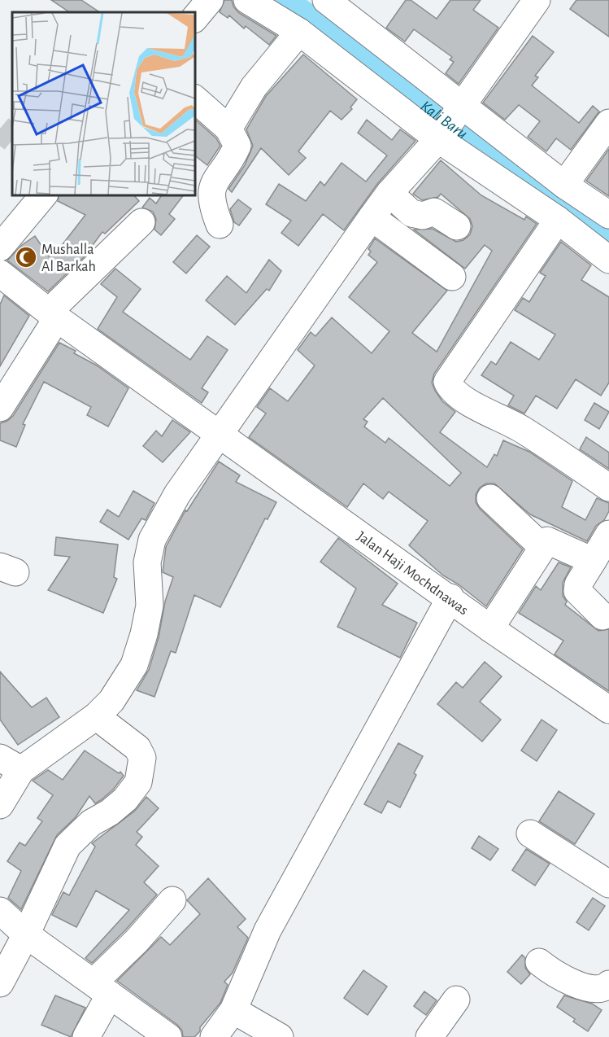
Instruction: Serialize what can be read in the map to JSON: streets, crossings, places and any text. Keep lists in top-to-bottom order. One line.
{"streets":{"street":["Jalan Haji Mochdnawas"]},"water":["Kali Baru"],"places":{"mosque":["Mushalla Al Barkah"]}}
